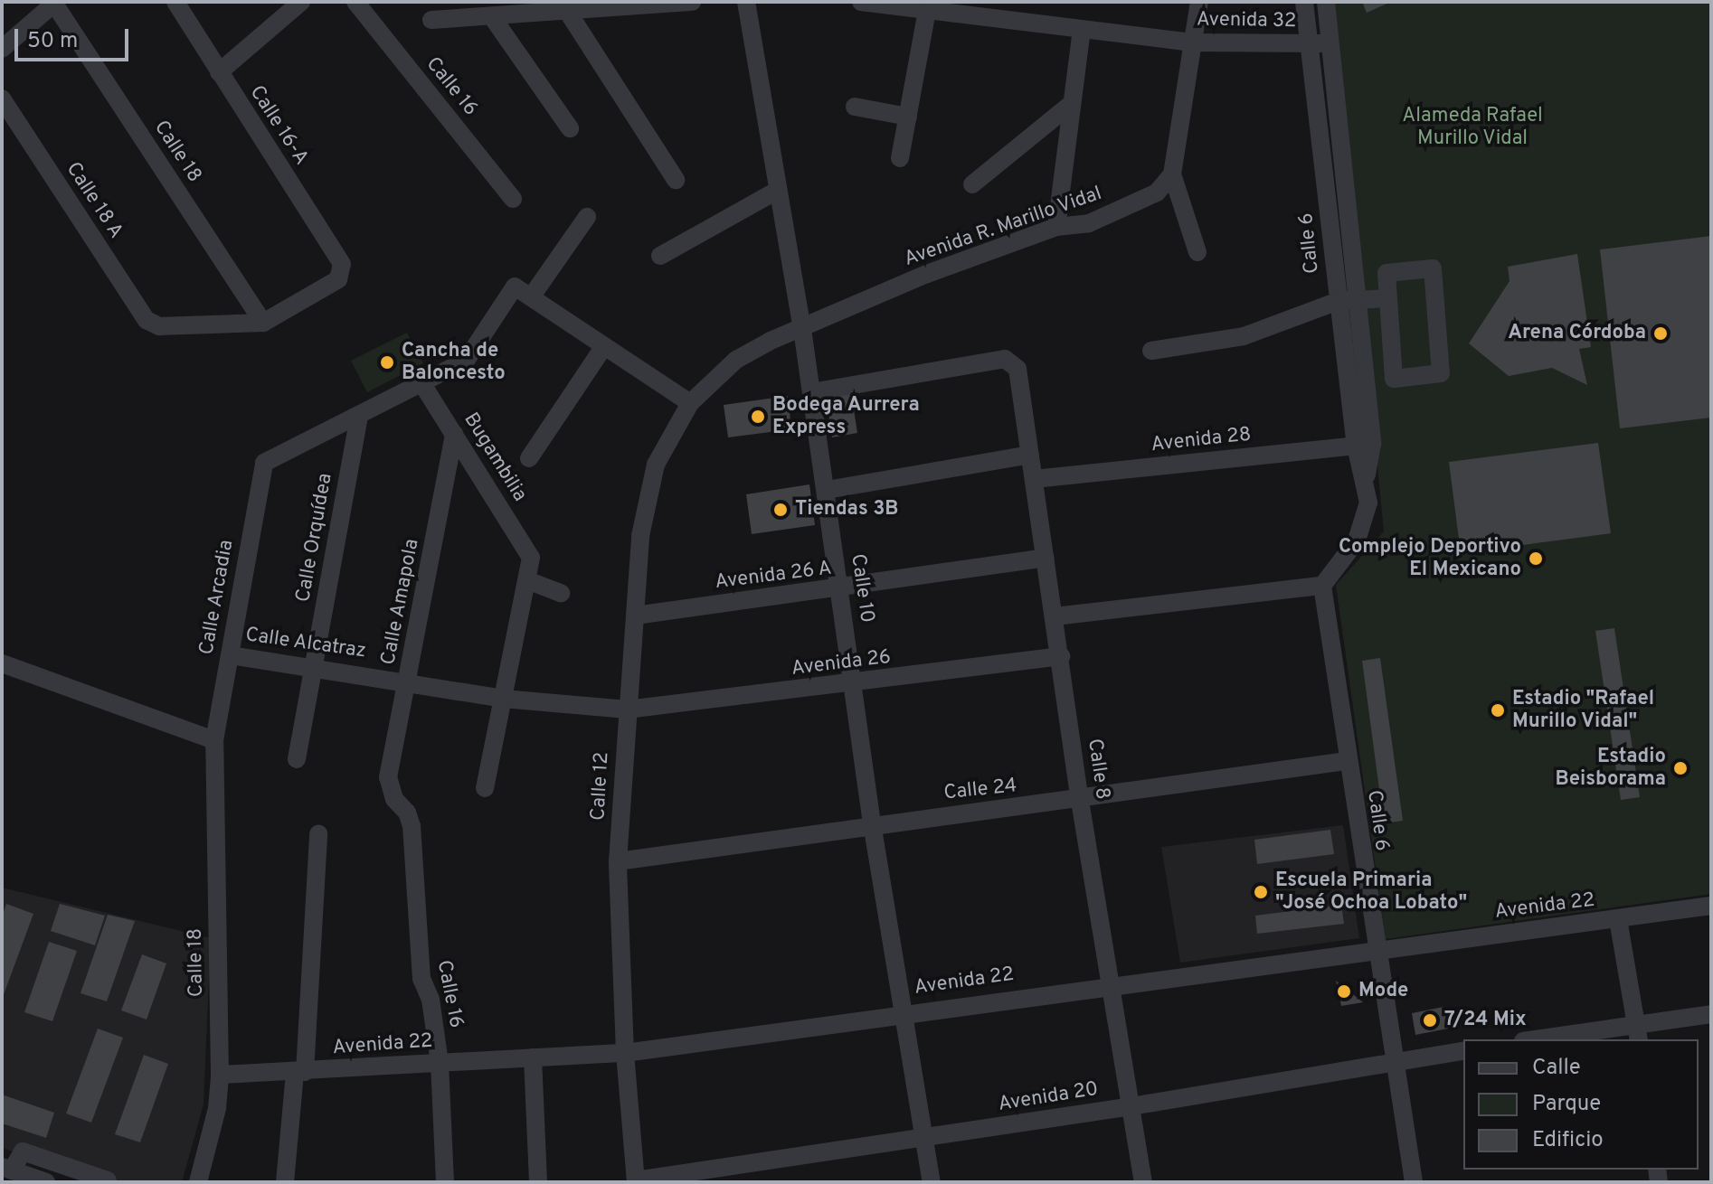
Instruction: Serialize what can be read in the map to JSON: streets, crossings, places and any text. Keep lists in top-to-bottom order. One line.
{"streets":{"street":["Avenida 32","Calle 16","Calle 16-A","Calle 18","Calle 18 A","Avenida R. Marillo Vidal","Calle 6","Avenida 28","Bugambilia","Calle Orquídea","Avenida 26 A","Calle 10","Calle Arcadia","Calle Amapola","Calle Alcatraz","Avenida 26","Calle 8","Calle 12","Calle 24","Avenida 22","Avenida 20"]},"crossings":[["Avenida 32","Calle 6"],["Calle 16","Calle Amapola"],["Calle 16","Avenida 22"],["Calle 16-A","Calle 18"],["Calle 16-A","Calle 18 A"],["Calle 18","Calle 18 A"],["Calle 18","Calle Arcadia"],["Calle 18","Avenida 22"],["Avenida R. Marillo Vidal","Calle 10"],["Avenida R. Marillo Vidal","Calle 12"],["Calle 6","Avenida 28"],["Calle 6","Calle 24"],["Calle 6","Avenida 22"],["Calle 6","Avenida 20"],["Avenida 28","Calle 8"],["Bugambilia","Calle Amapola"],["Calle Orquídea","Calle Arcadia"],["Calle Orquídea","Calle Alcatraz"],["Avenida 26 A","Calle 10"],["Avenida 26 A","Calle 8"],["Avenida 26 A","Calle 12"],["Calle 10","Avenida 26"],["Calle 10","Calle 8"],["Calle 10","Calle 24"],["Calle 10","Avenida 22"],["Calle 10","Avenida 20"],["Calle Arcadia","Calle Alcatraz"],["Calle Amapola","Calle Alcatraz"],["Calle Alcatraz","Avenida 26"],["Avenida 26","Calle 8"],["Avenida 26","Calle 12"],["Calle 8","Calle 24"],["Calle 8","Avenida 22"],["Calle 8","Avenida 20"],["Calle 12","Calle 24"],["Calle 12","Avenida 22"],["Calle 12","Avenida 20"]],"parks":["Alameda Rafael Murillo Vidal"],"places":["Arena Córdoba","Cancha de Baloncesto","Bodega Aurrera Express","Tiendas 3B","Complejo Deportivo El Mexicano","Estadio \"Rafael Murillo Vidal\"","Estadio Beisborama","Escuela Primaria \"José Ochoa Lobato\"","Mode","7/24 Mix"],"legend":["Calle","Parque","Edificio"],"scale_bar":"50 m"}
